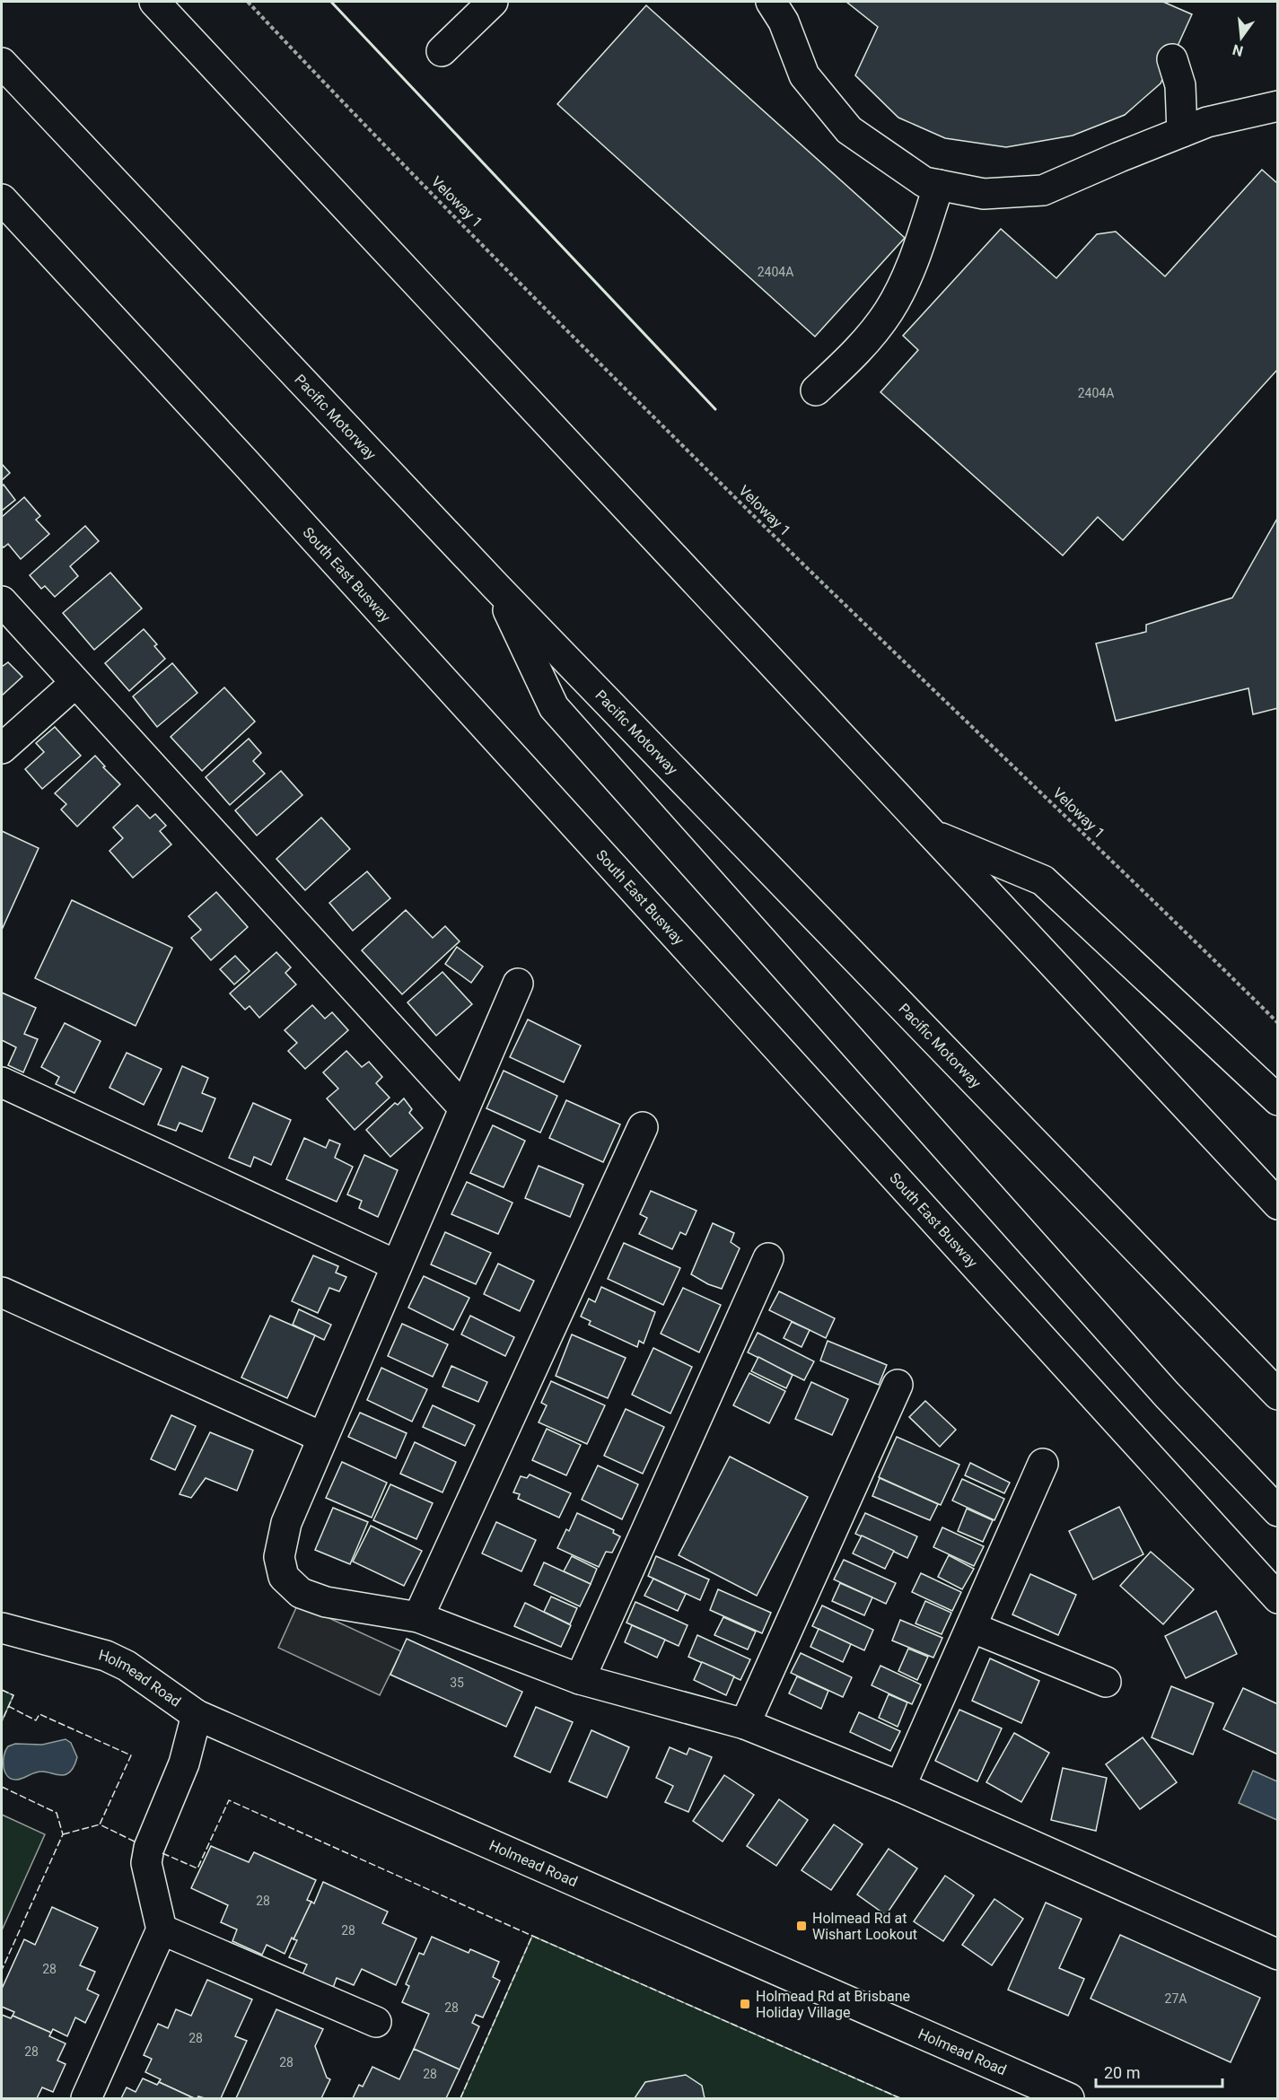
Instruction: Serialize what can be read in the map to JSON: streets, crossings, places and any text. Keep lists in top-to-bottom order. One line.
{"streets":{"main road":["Pacific Motorway","South East Busway","Holmead Road"],"path":["Veloway 1"]},"places":{"transit":["Holmead Rd at Wishart Lookout","Holmead Rd at Brisbane Holiday Village"]},"house_numbers":["2404A","2404A","35","28","28","28","27A","28","28","28","28","28"],"scale_bar":"20 m","north":"bottom"}
